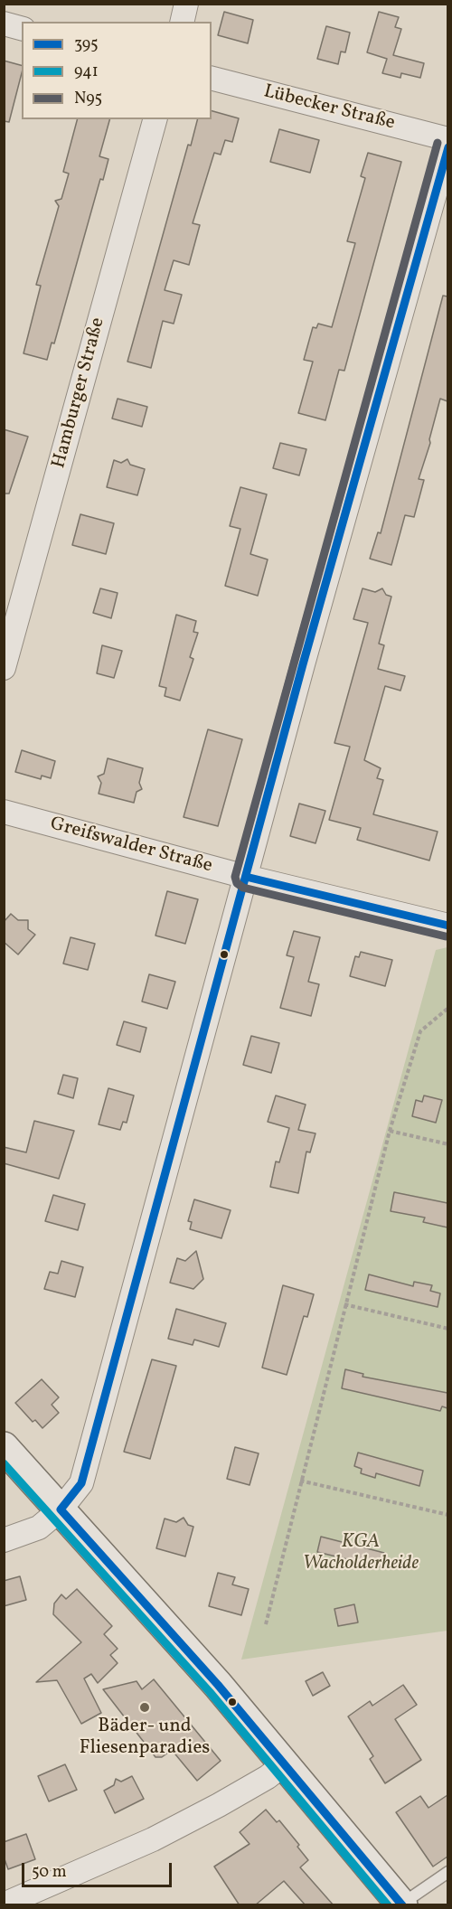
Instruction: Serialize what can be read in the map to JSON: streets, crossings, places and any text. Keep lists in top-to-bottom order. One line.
{"streets":{"street":["Lübecker Straße","Hamburger Straße","Greifswalder Straße"]},"parks":["KGA Wacholderheide"],"places":["Bäder- und Fliesenparadies"],"lines":["transit line N95","transit line 395","transit line 941"],"legend":["395","941","N95"],"scale_bar":"50 m"}
